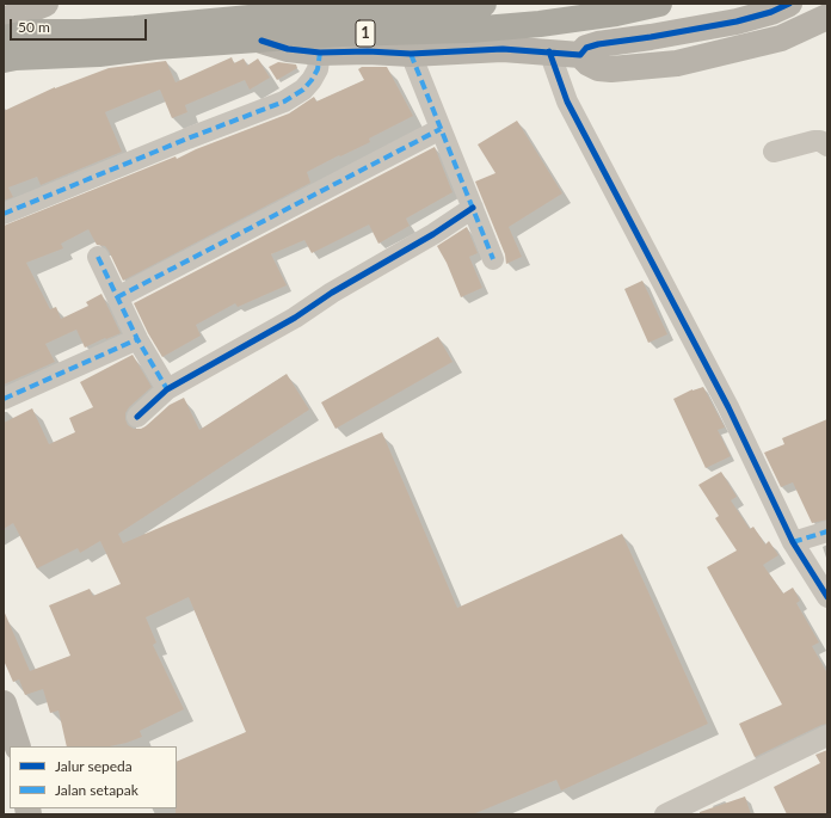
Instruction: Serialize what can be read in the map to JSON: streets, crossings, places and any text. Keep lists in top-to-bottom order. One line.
{"streets":{"highway":["1"]},"legend":["Jalur sepeda","Jalan setapak"],"scale_bar":"50 m"}
